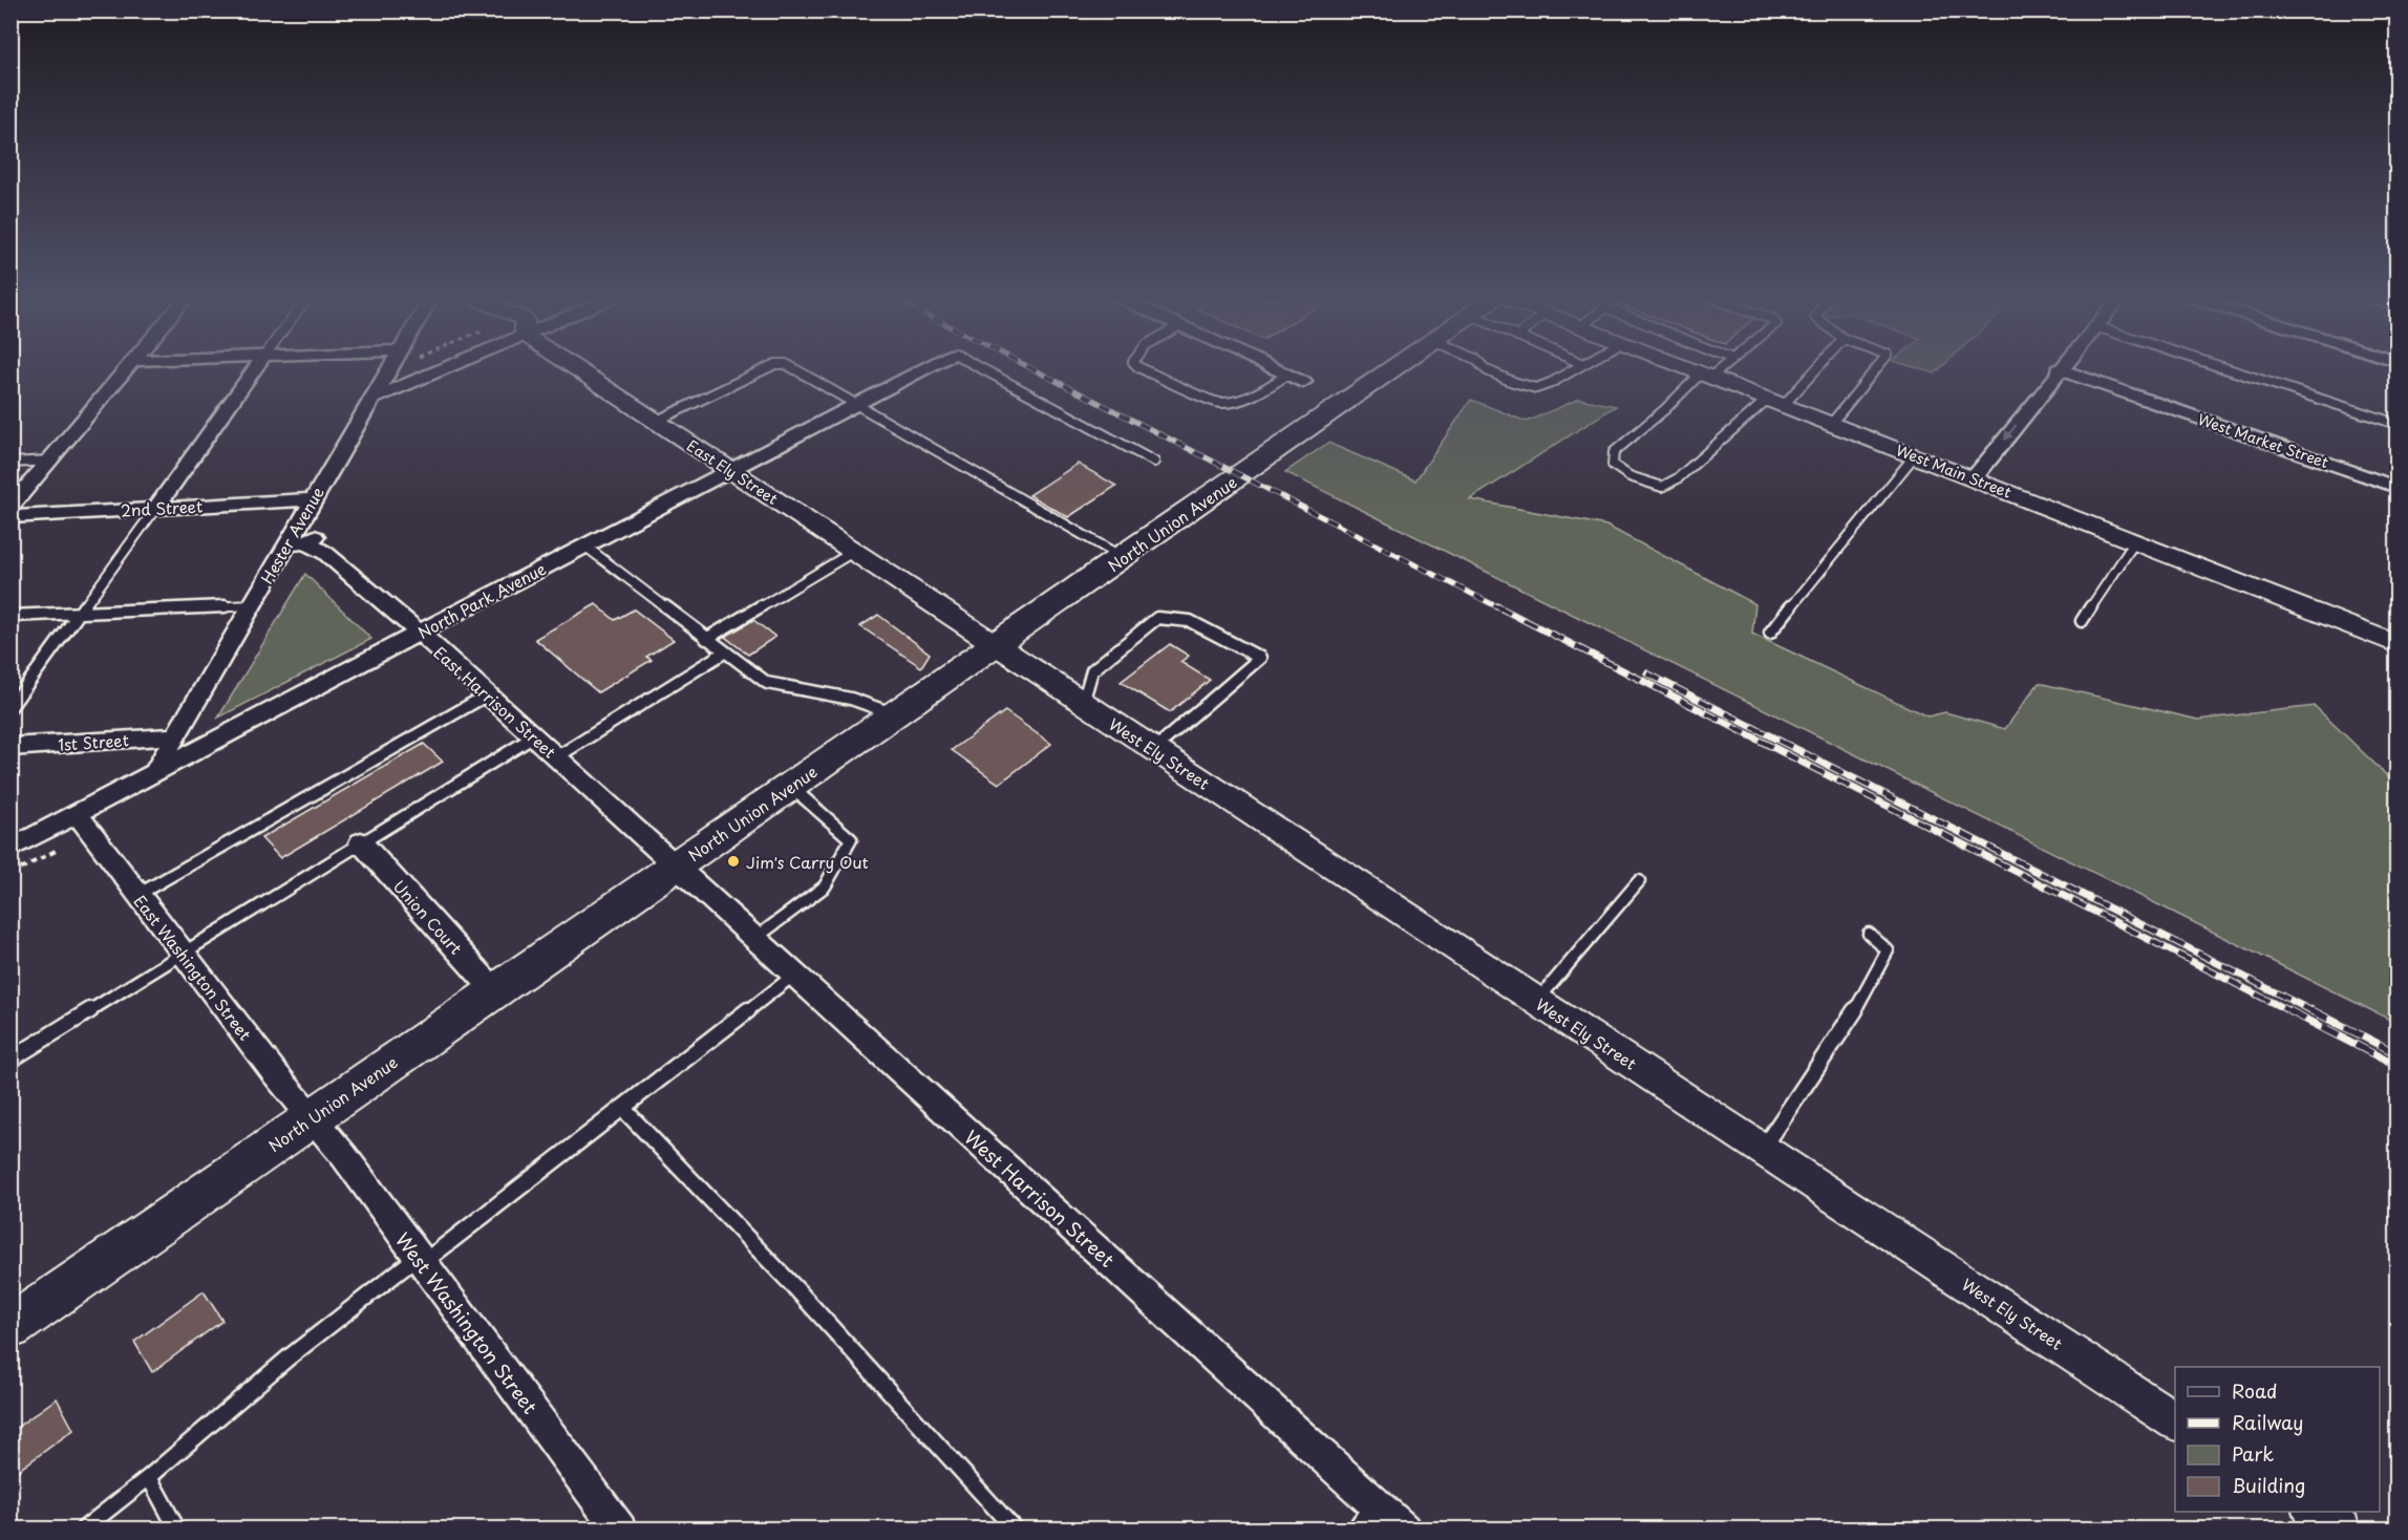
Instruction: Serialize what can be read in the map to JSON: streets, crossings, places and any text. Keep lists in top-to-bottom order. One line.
{"streets":{"main road":["North Union Avenue"],"street":["West Market Street","West Main Street","East Ely Street","2nd Street","Hester Avenue","North Park Avenue","East Harrison Street","1st Street","West Ely Street","Union Court","East Washington Street","West Harrison Street","West Washington Street"]},"crossings":[["East Ely Street","North Union Avenue"],["East Ely Street","North Park Avenue"],["East Ely Street","West Ely Street"],["2nd Street","Hester Avenue"],["North Union Avenue","East Harrison Street"],["North Union Avenue","West Ely Street"],["North Union Avenue","Union Court"],["North Union Avenue","East Washington Street"],["North Union Avenue","West Harrison Street"],["North Union Avenue","West Washington Street"],["Hester Avenue","North Park Avenue"],["Hester Avenue","East Harrison Street"],["Hester Avenue","1st Street"],["North Park Avenue","East Harrison Street"],["North Park Avenue","East Washington Street"],["East Harrison Street","West Harrison Street"],["East Washington Street","West Washington Street"]],"places":["Jim's Carry Out"],"legend":["Road","Railway","Park","Building"]}
